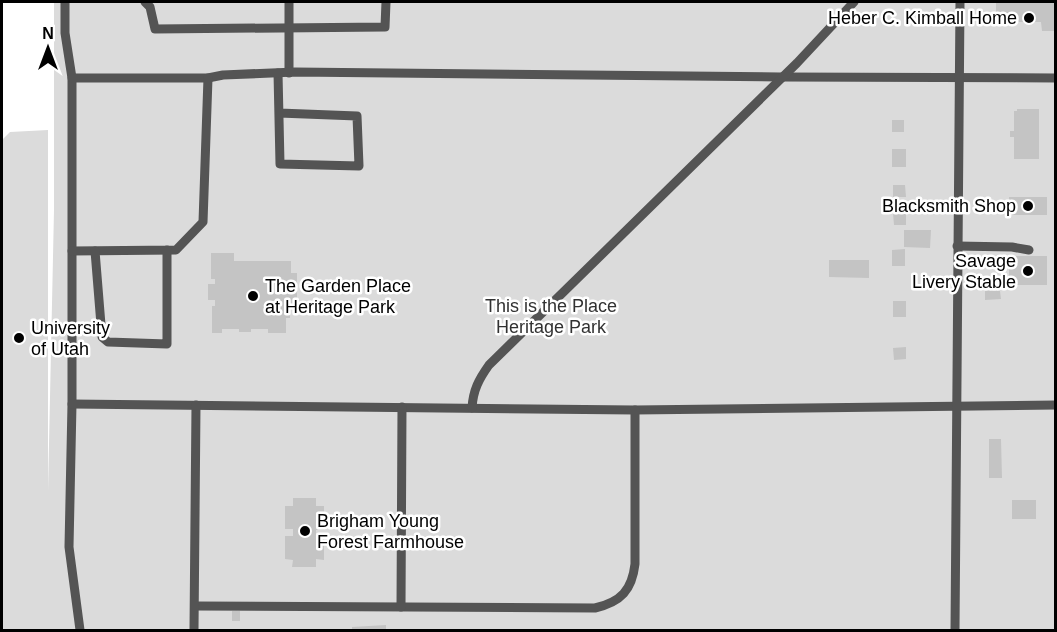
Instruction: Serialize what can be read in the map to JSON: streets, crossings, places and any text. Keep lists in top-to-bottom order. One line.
{"parks":["This is the Place Heritage Park"],"places":["Heber C. Kimball Home","Blacksmith Shop","Savage Livery Stable","The Garden Place at Heritage Park","University of Utah","Brigham Young Forest Farmhouse"],"north":"top"}
